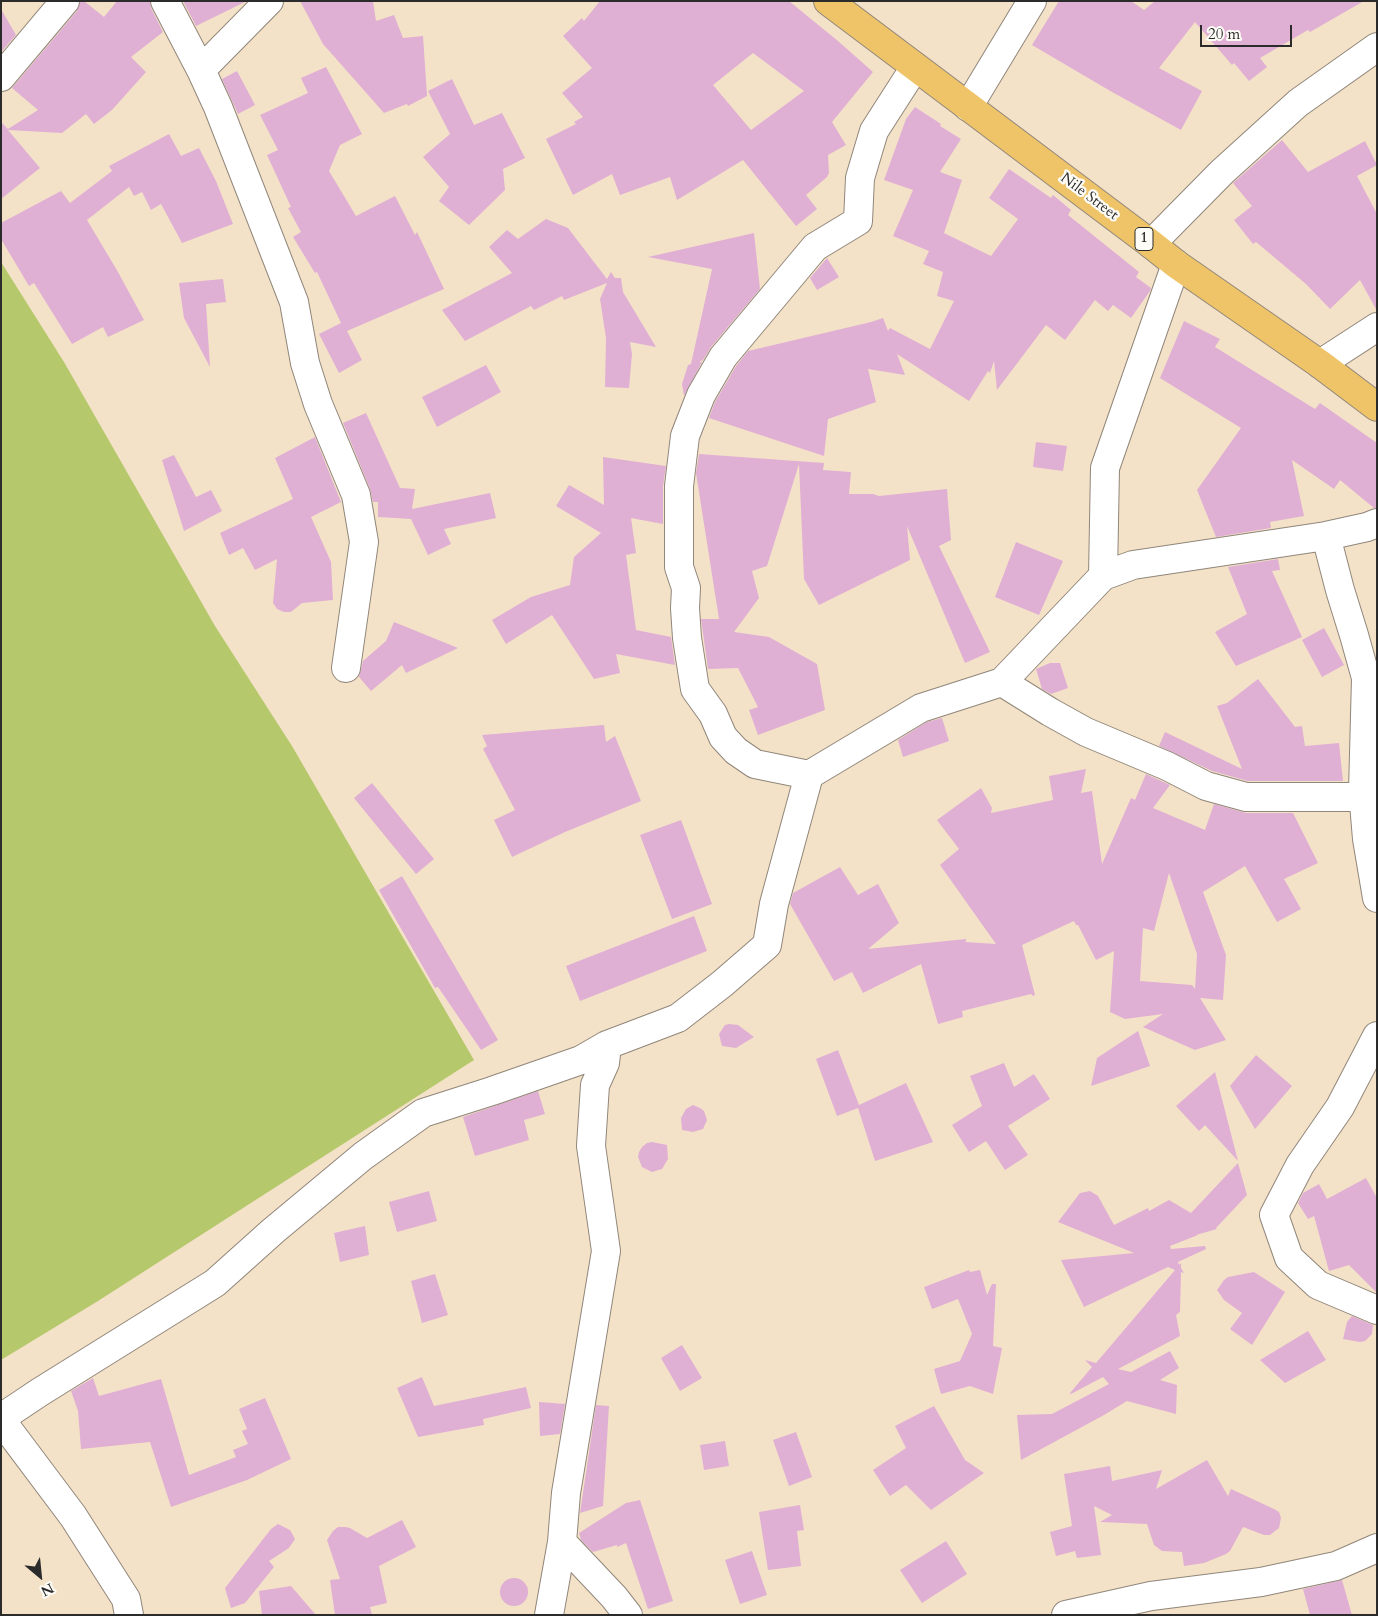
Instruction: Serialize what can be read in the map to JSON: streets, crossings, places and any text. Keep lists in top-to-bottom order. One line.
{"streets":{"main road":["Nile Street","1"]},"scale_bar":"20 m","north":"bottom right"}
